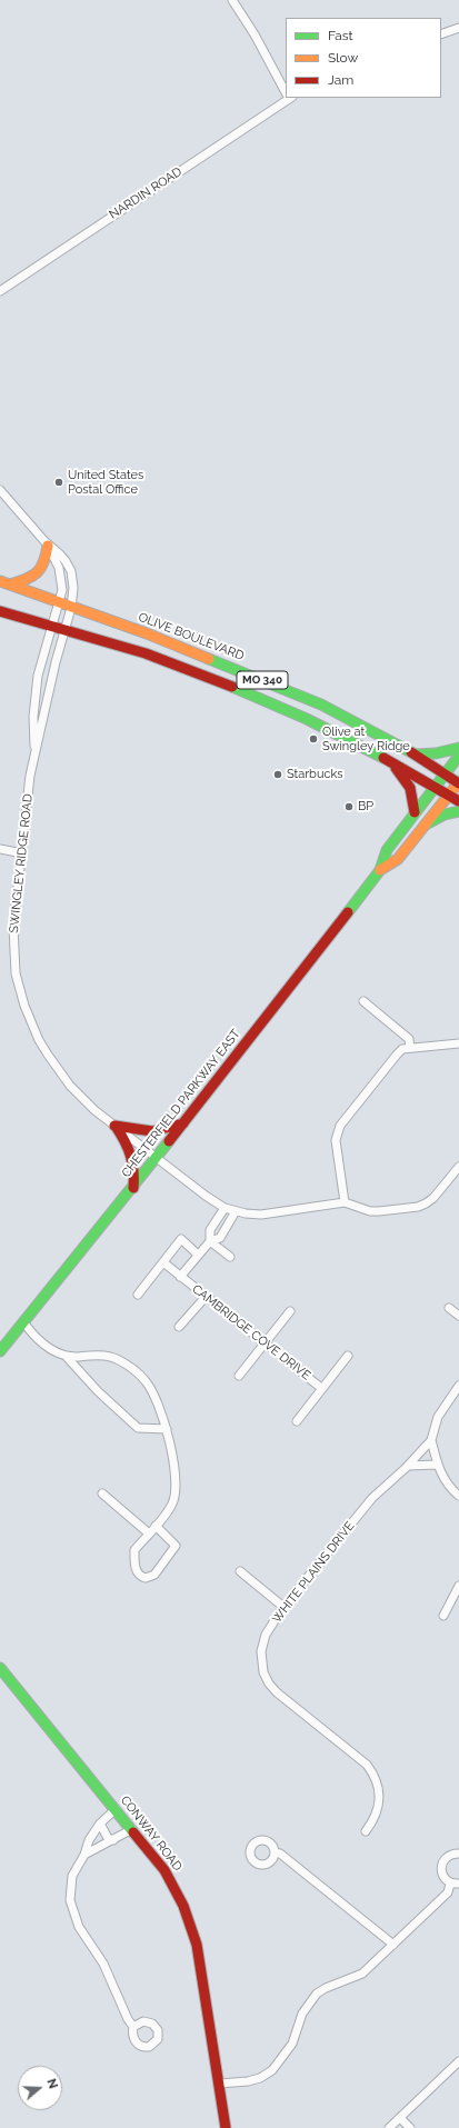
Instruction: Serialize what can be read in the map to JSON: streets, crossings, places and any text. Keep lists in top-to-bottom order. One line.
{"streets":{"street":["NARDIN ROAD","OLIVE BOULEVARD","MO 340","SWINGLEY RIDGE ROAD","CHESTERFIELD PARKWAY EAST","CAMBRIDGE COVE DRIVE","WHITE PLAINS DRIVE","CONWAY ROAD"]},"crossings":[["OLIVE BOULEVARD","SWINGLEY RIDGE ROAD"],["OLIVE BOULEVARD","CHESTERFIELD PARKWAY EAST"],["MO 340","SWINGLEY RIDGE ROAD"],["MO 340","CHESTERFIELD PARKWAY EAST"],["SWINGLEY RIDGE ROAD","CHESTERFIELD PARKWAY EAST"],["SWINGLEY RIDGE ROAD","CAMBRIDGE COVE DRIVE"]],"places":["United States Postal Office","Olive at Swingley Ridge","Starbucks","BP"],"legend":["Fast","Slow","Jam"],"north":"right"}
